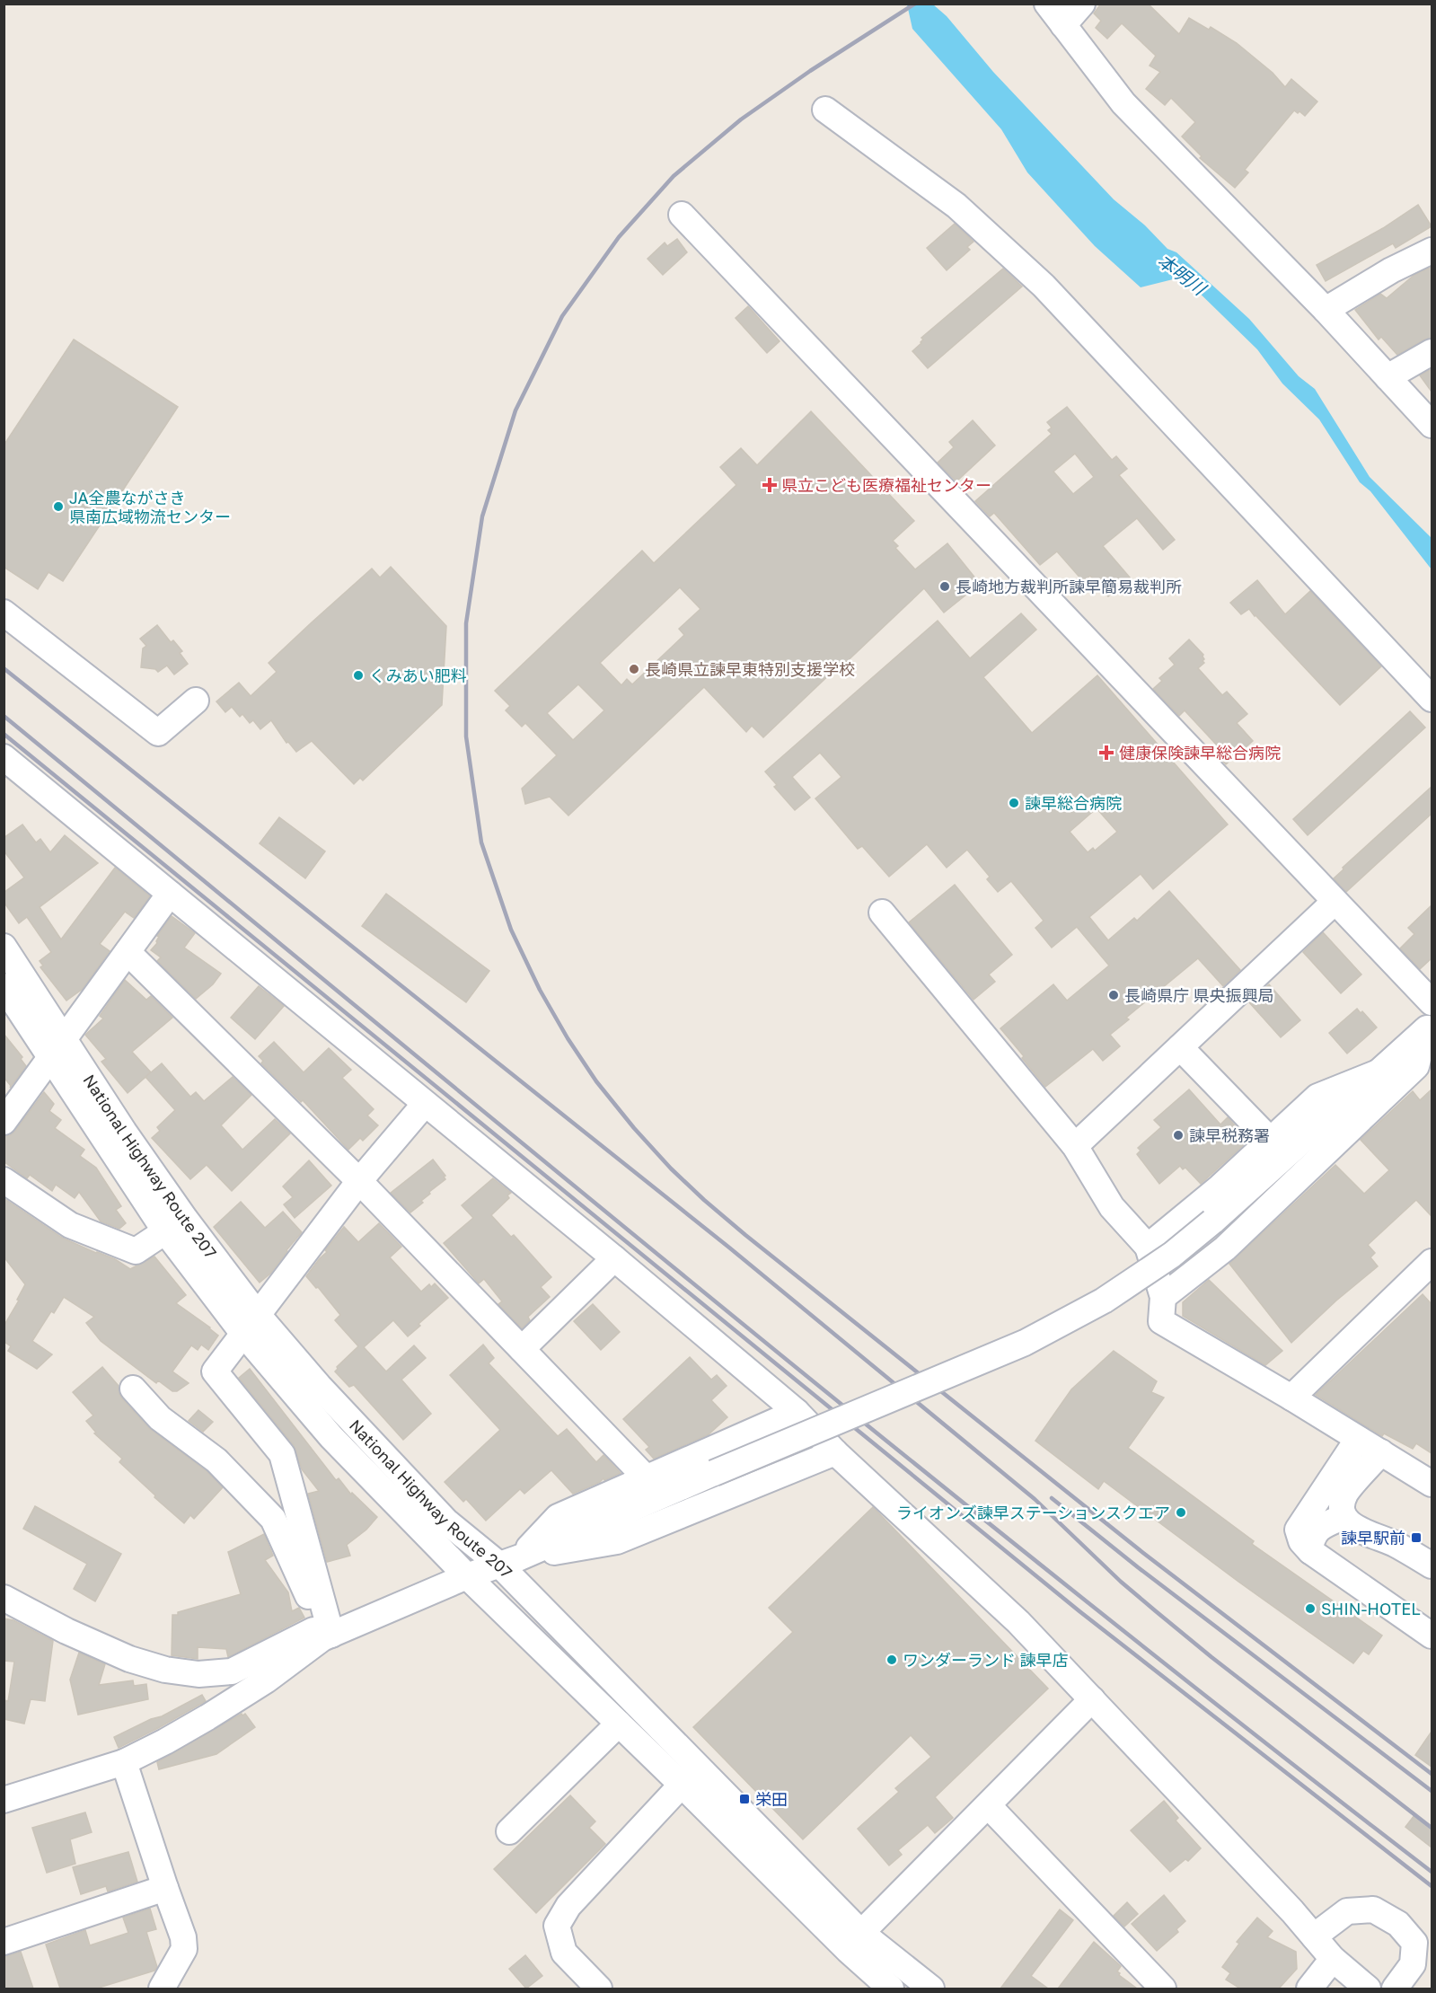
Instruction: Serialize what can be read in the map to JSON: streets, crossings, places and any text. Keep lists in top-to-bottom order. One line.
{"streets":{"street":["National Highway Route 207"]},"water":["本明川"],"places":{"health":["県立こども医療福祉センター","健康保険諫早総合病院"],"other":["JA全農ながさき 県南広域物流センター","長崎地方裁判所諫早簡易裁判所","長崎県立諫早東特別支援学校","くみあい肥料","諫早総合病院","長崎県庁 県央振興局","諫早税務署","ライオンズ諫早ステーションスクエア","SHIN-HOTEL","ワンダーランド 諫早店"],"transit":["諫早駅前","栄田"]}}
